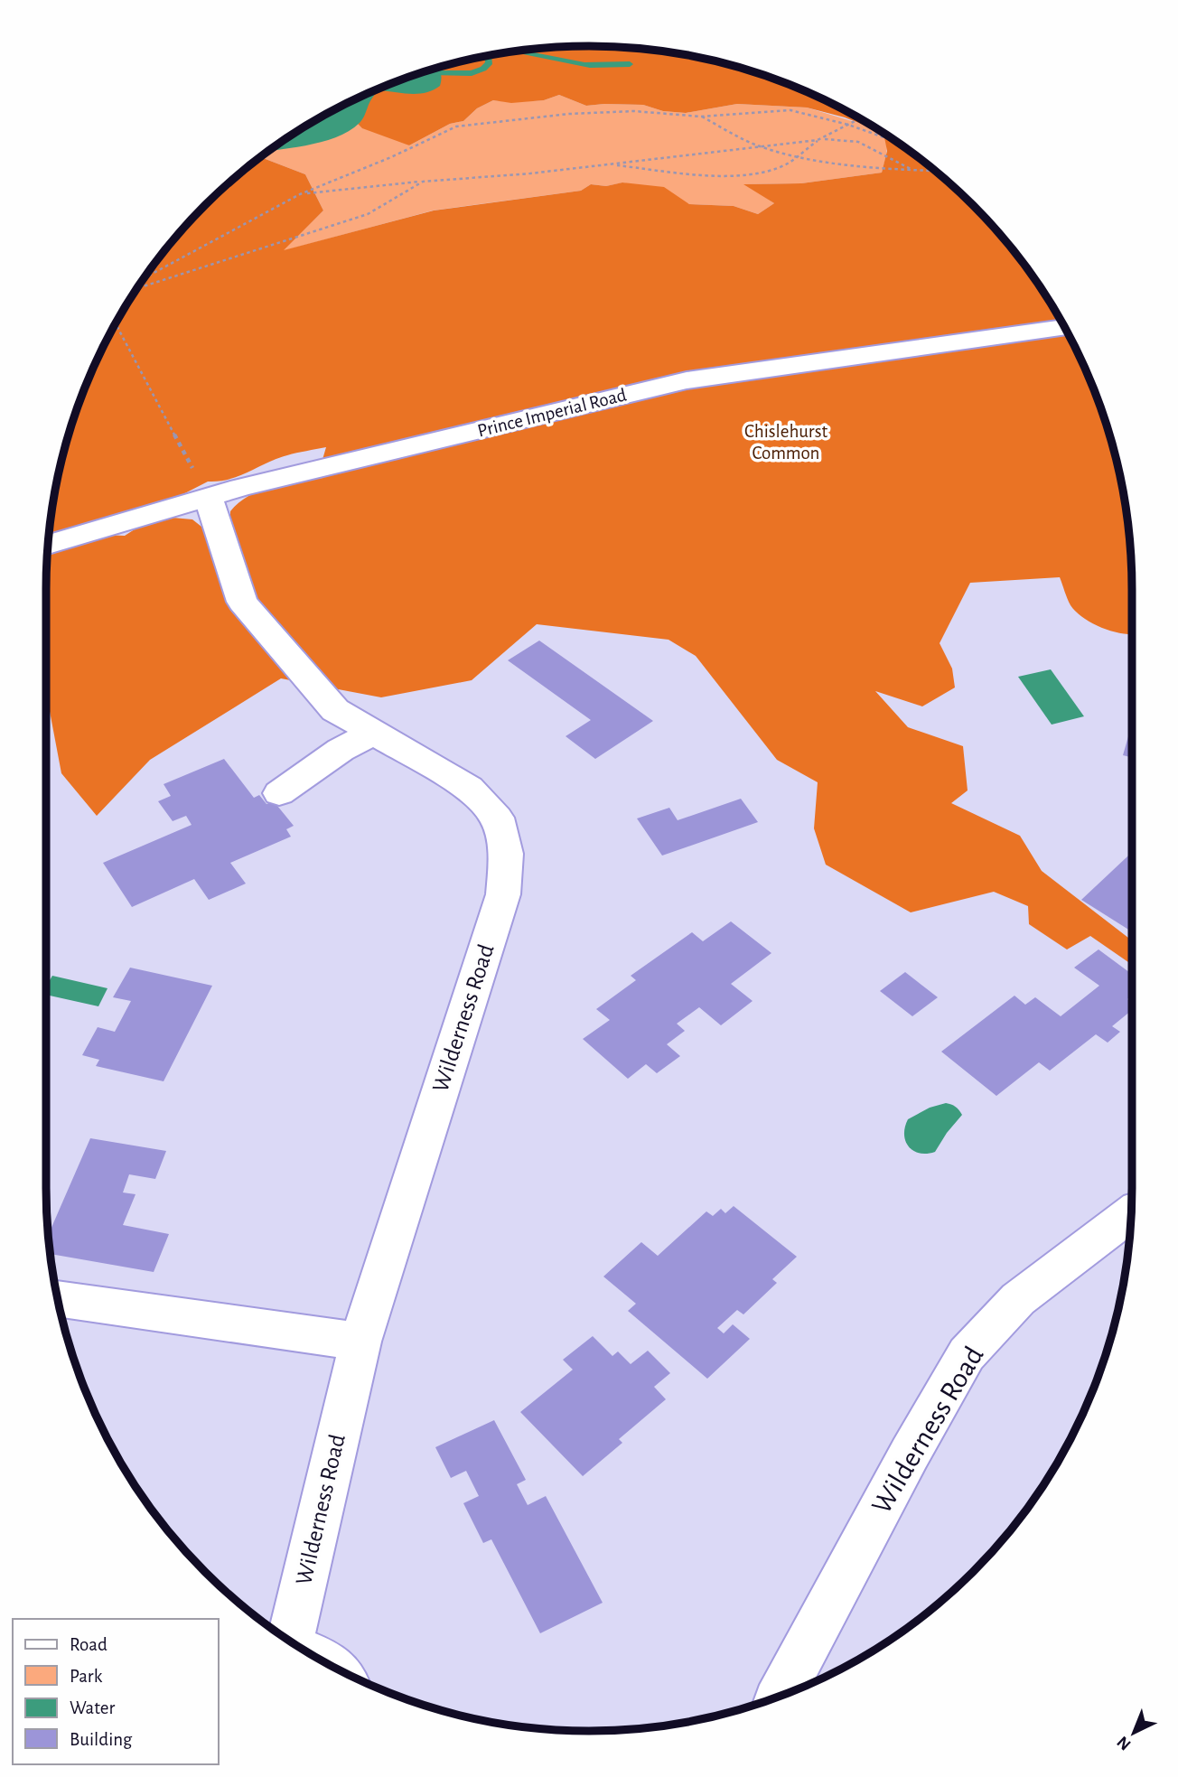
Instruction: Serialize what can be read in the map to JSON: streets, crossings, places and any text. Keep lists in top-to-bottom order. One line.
{"streets":{"street":["Prince Imperial Road","Wilderness Road"]},"crossings":[["Prince Imperial Road","Wilderness Road"]],"parks":["Chislehurst Common"],"legend":["Road","Park","Water","Building"],"north":"bottom left"}
